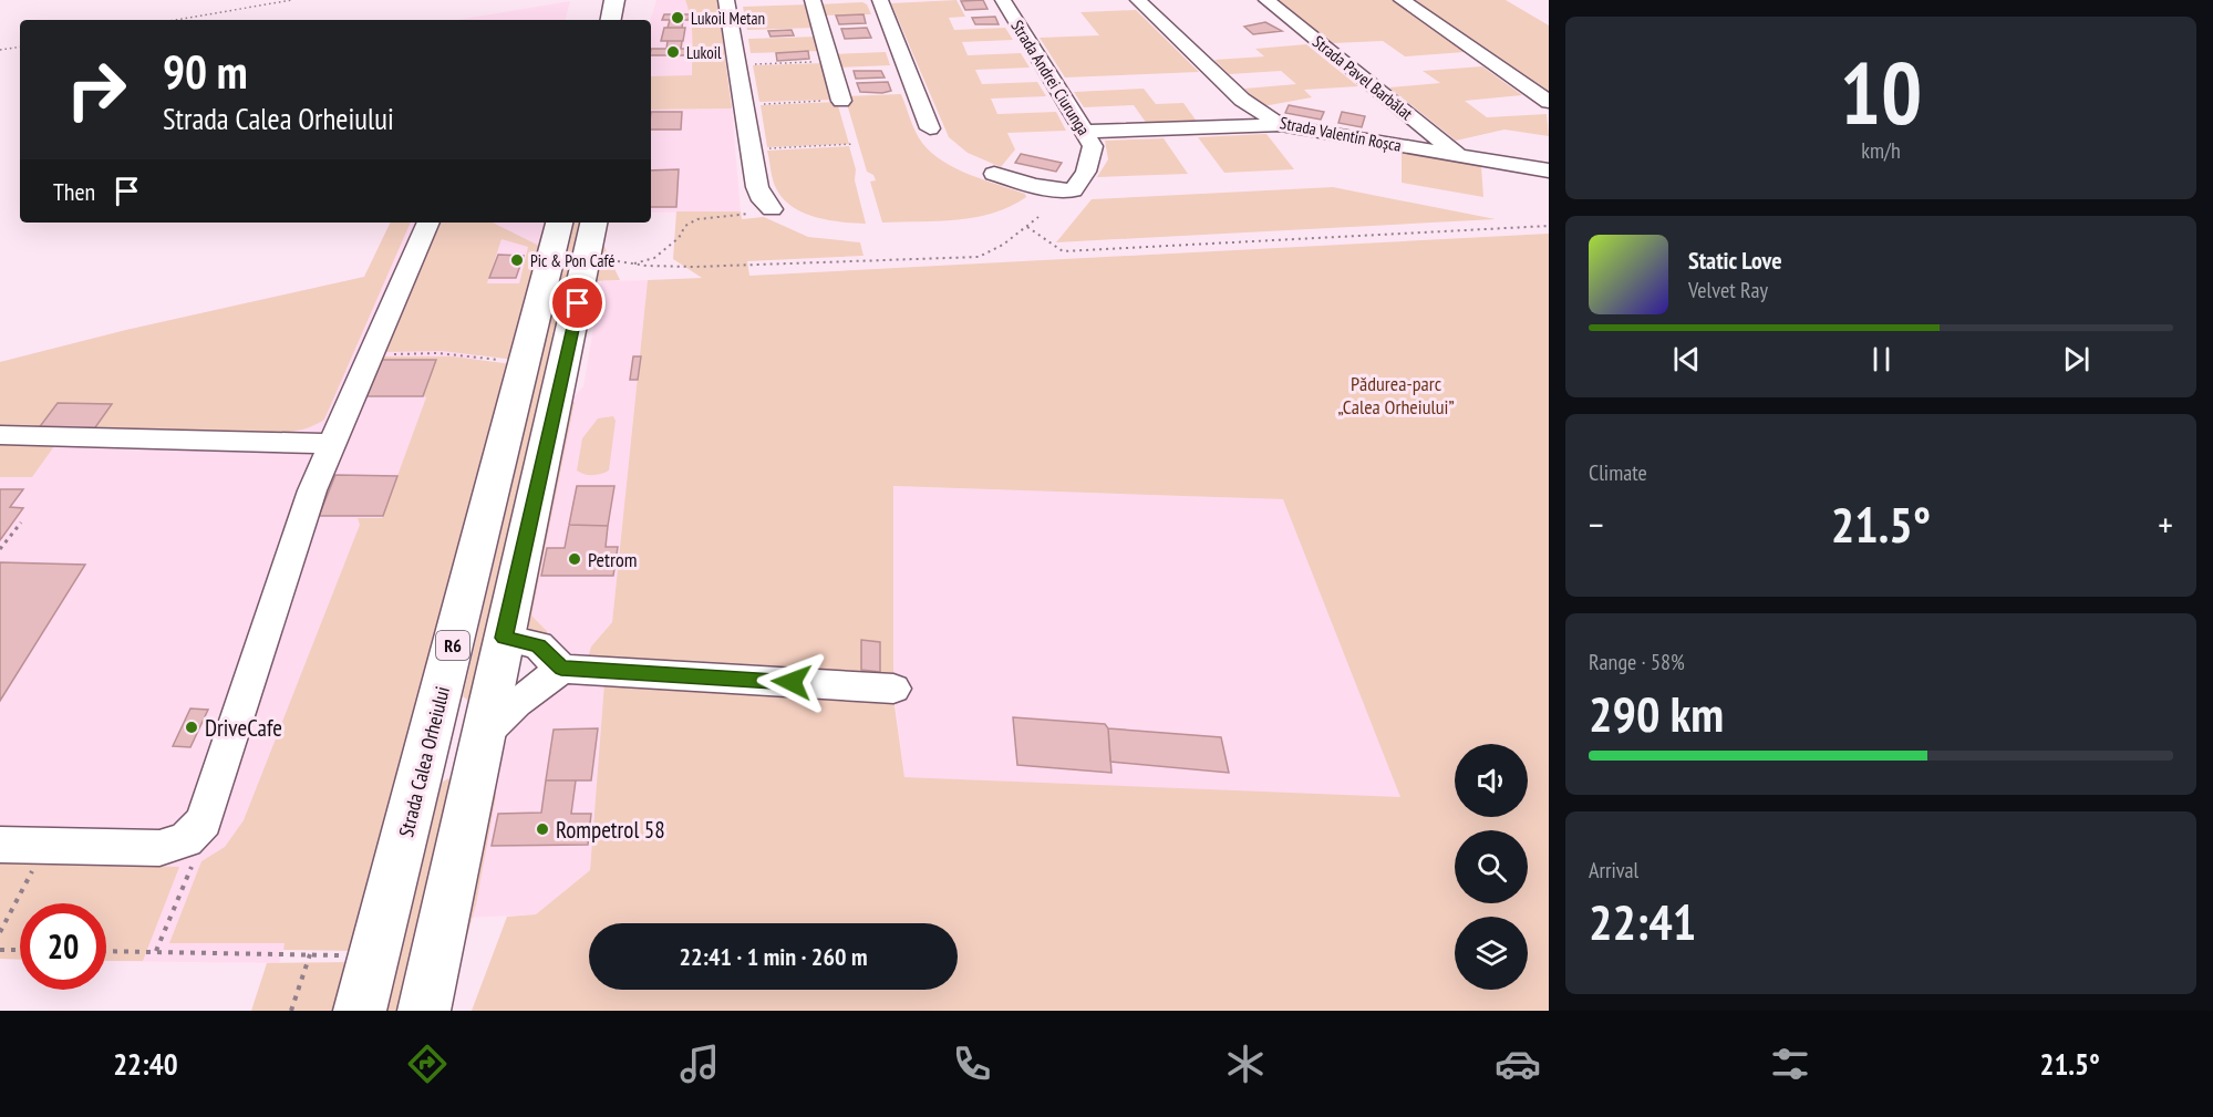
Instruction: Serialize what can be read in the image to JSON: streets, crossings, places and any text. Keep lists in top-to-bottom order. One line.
{"streets":{"highway":["R6","Strada Calea Orheiului"],"street":["Strada Andrei Ciurunga","Strada Pavel Barbălat","Strada Valentin Roșca"]},"crossings":[["Strada Pavel Barbălat","Strada Valentin Roșca"],["R6","Strada Calea Orheiului"]],"parks":["Pădurea-parc „Calea Orheiului”"],"places":["Lukoil Metan","Lukoil","Pic & Pon Café","Petrom","DriveCafe","Rompetrol 58"],"page":{"tile":[["10","km/h"],"Climate",["Range · 58%","290 km"],["Arrival","22:41"]],"turn":["90 m","Strada Calea Orheiului"],"then":"Then","song":["Static Love","Velvet Ray"],"heat":["−","21.5°","+"],"limit":"20","trip":"22:41 · 1 min · 260 m","tabs":["22:40","21.5°"]}}
